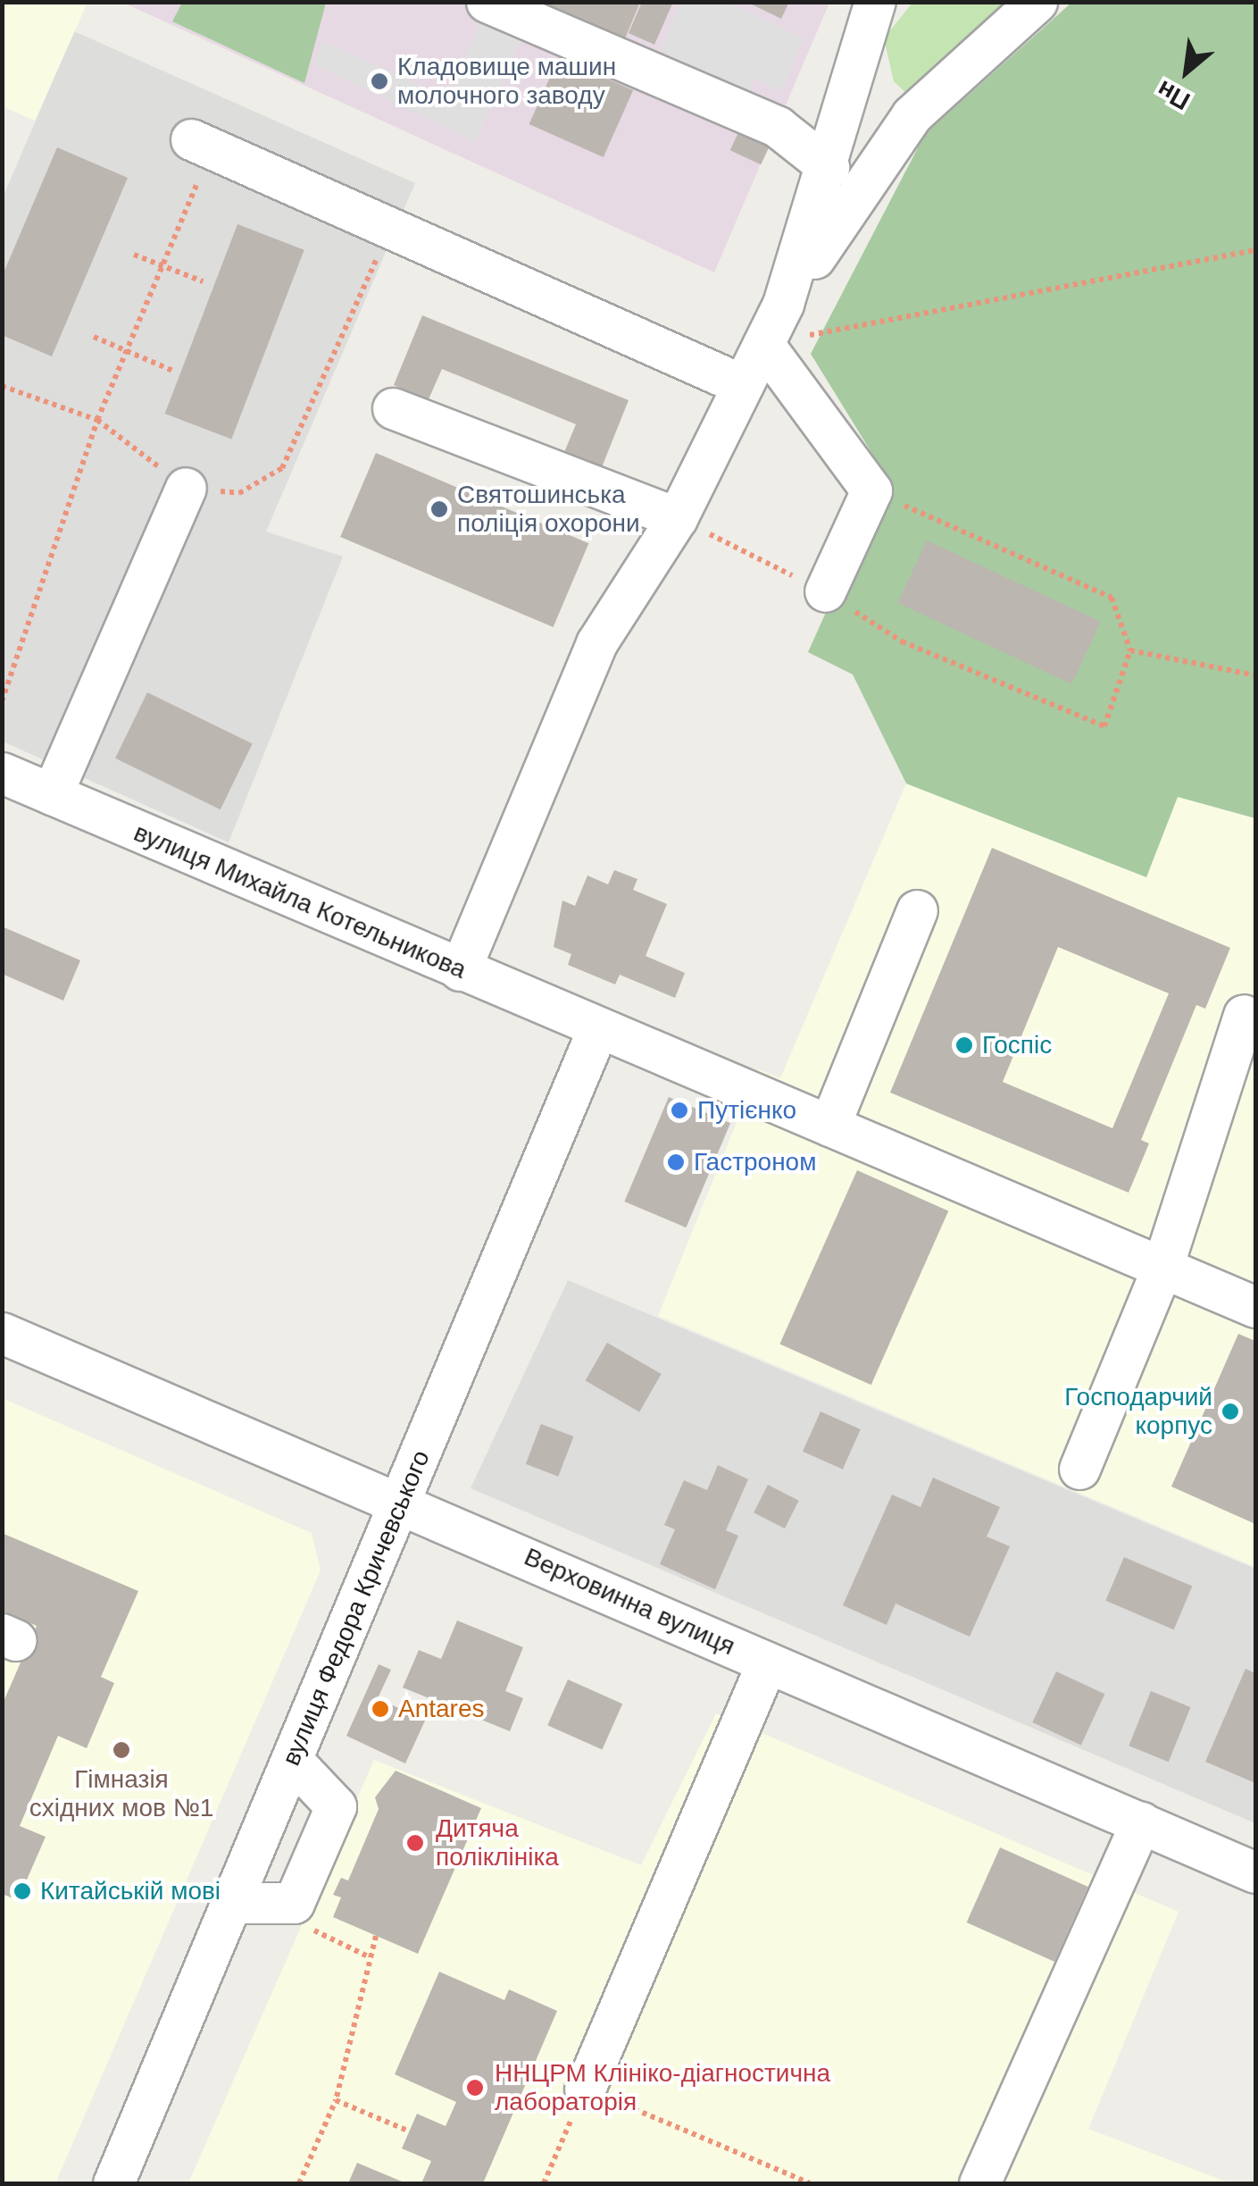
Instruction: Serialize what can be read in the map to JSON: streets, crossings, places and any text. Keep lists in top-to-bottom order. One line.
{"streets":{"street":["вулиця Михайла Котельникова","Верховинна вулиця","вулиця Федора Кричевського"]},"crossings":[["вулиця Михайла Котельникова","вулиця Федора Кричевського"],["Верховинна вулиця","вулиця Федора Кричевського"]],"places":["Кладовище машин молочного заводу","Святошинська поліція охорони","Госпіс","Путієнко","Гастроном","Господарчий корпус","Antares","Гімназія східних мов №1","Дитяча поліклініка","Китайській мові","ННЦРМ Клініко-діагностична лабораторія"],"north":"bottom left"}
